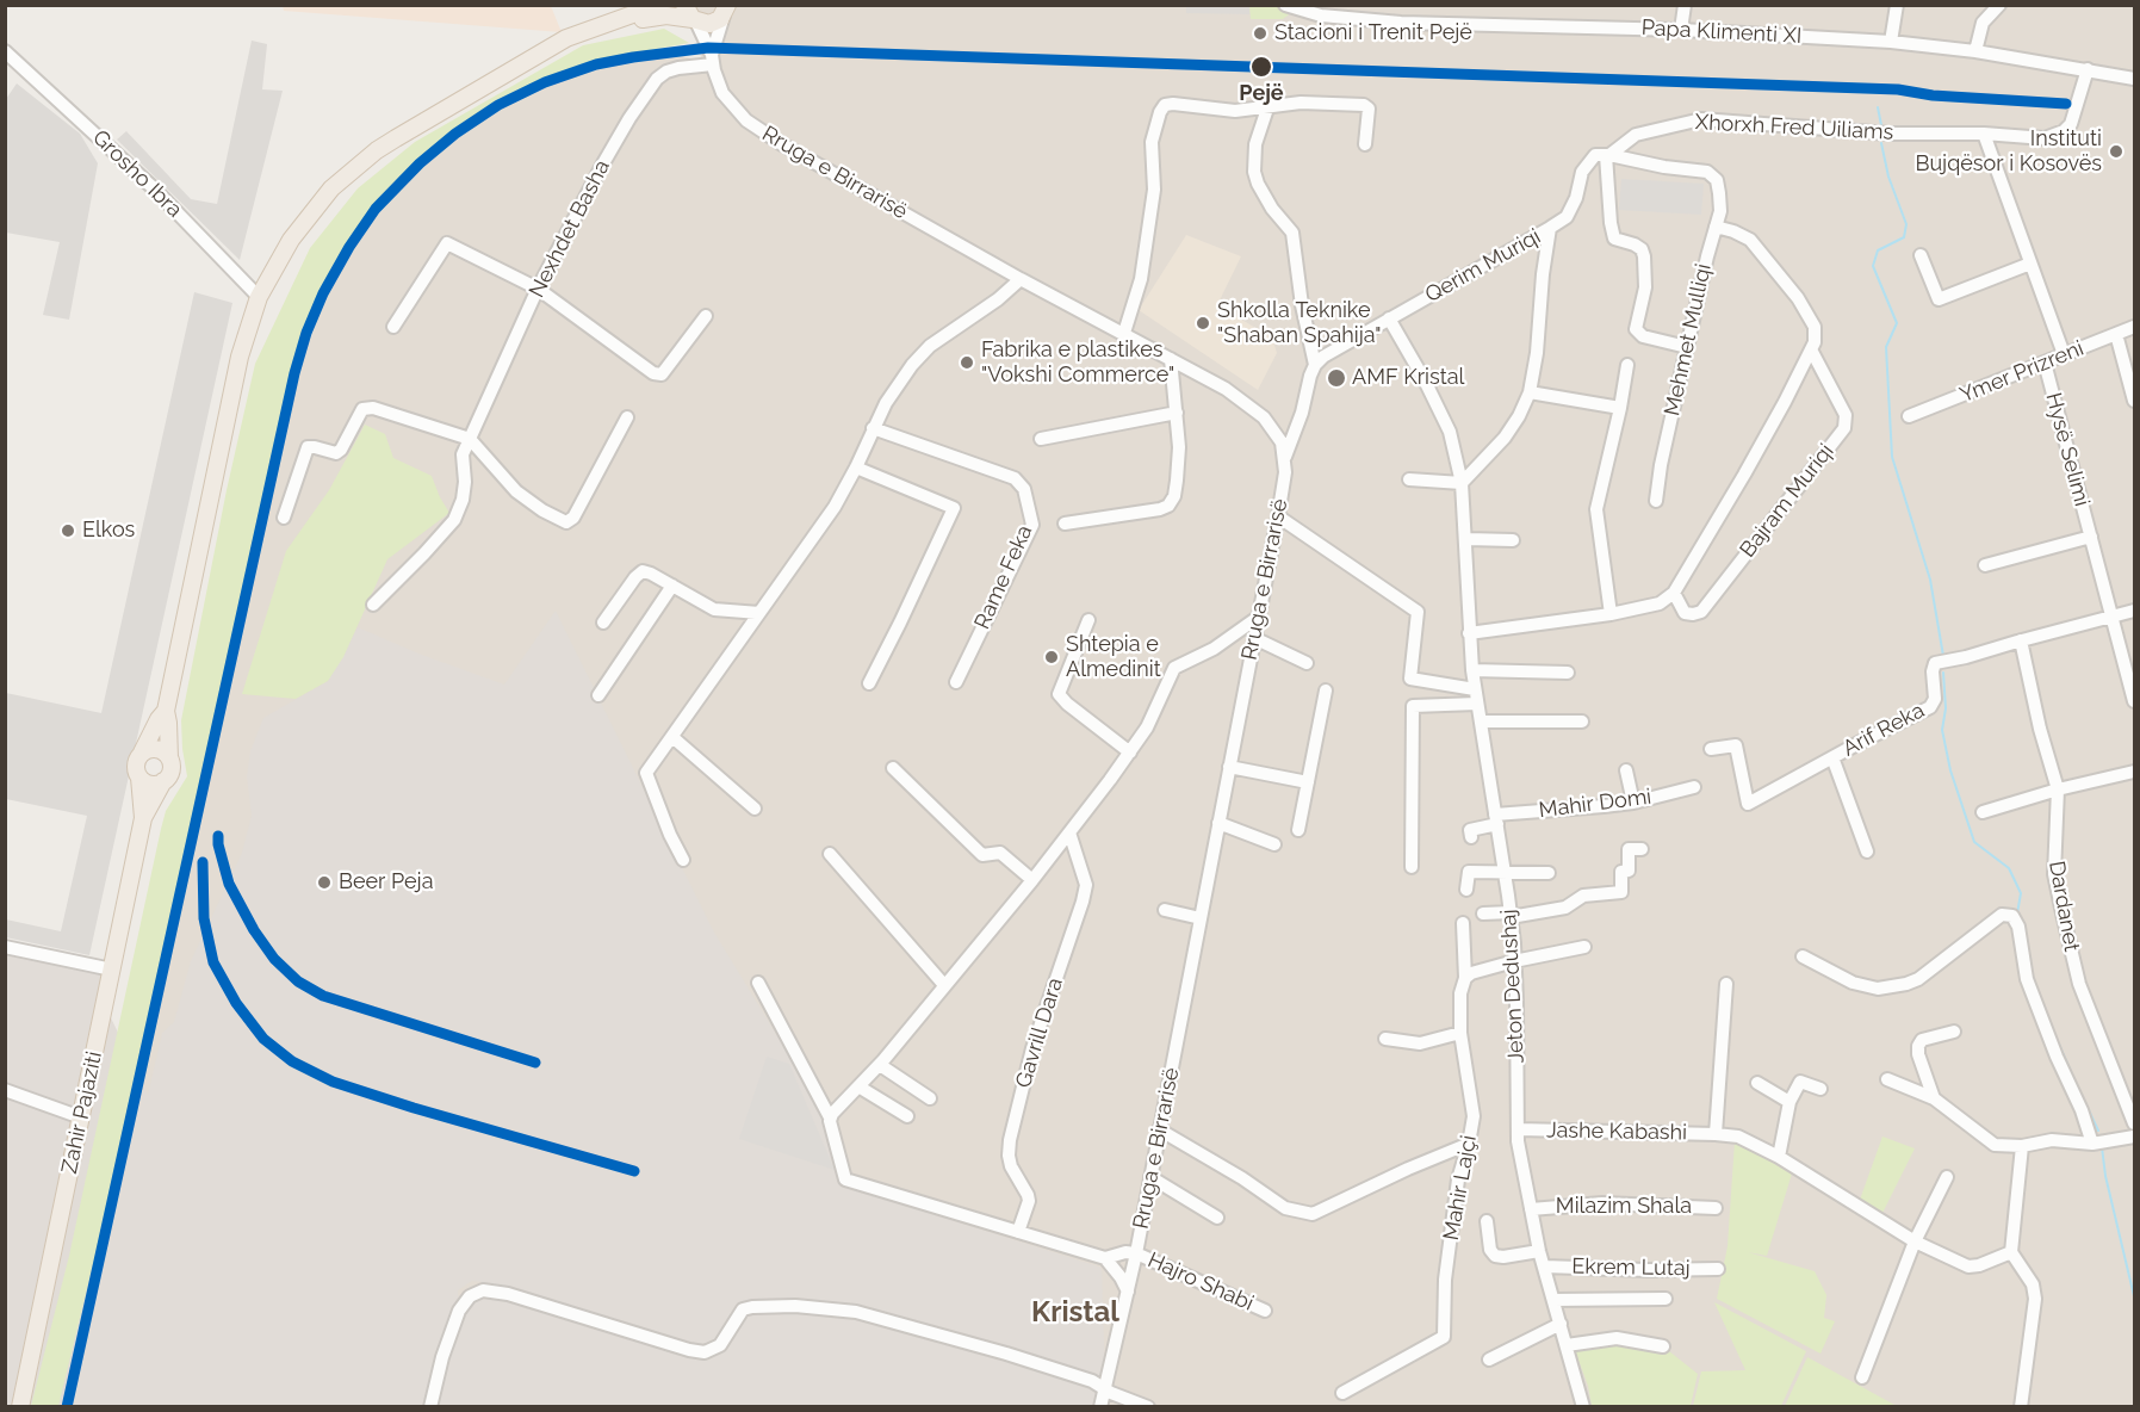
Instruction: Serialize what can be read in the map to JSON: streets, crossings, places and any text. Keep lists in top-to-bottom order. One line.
{"streets":{"main road":["Zahir Pajaziti"],"street":["Papa Klimenti XI","Xhorxh Fred Uiliams","Rruga e Birrarisë","Grosho Ibra","Nexhdet Basha","Qerim Muriqi","Mehmet Mulliqi","Ymer Prizreni","Hysë Selimi","Bajram Muriqi","Rame Feka","Arif Reka","Mahir Domi","Dardanet","Jeton Dedushaj","Gavrill Dara","Jashe Kabashi","Mahir Lajçi","Milazim Shala","Ekrem Lutaj","Hajro Shabi"]},"crossings":[["Papa Klimenti XI","Xhorxh Fred Uiliams"],["Xhorxh Fred Uiliams","Qerim Muriqi"],["Xhorxh Fred Uiliams","Mehmet Mulliqi"],["Rruga e Birrarisë","Nexhdet Basha"],["Rruga e Birrarisë","Hajro Shabi"],["Qerim Muriqi","Mehmet Mulliqi"],["Qerim Muriqi","Jeton Dedushaj"],["Mehmet Mulliqi","Bajram Muriqi"],["Ymer Prizreni","Hysë Selimi"],["Arif Reka","Dardanet"],["Mahir Domi","Jeton Dedushaj"],["Jeton Dedushaj","Jashe Kabashi"],["Jeton Dedushaj","Milazim Shala"],["Jeton Dedushaj","Ekrem Lutaj"]],"districts":["Kristal"],"places":["Stacioni i Trenit Pejë","Pejë","Instituti Bujqësor i Kosovës","Shkolla Teknike \"Shaban Spahija\"","Fabrika e plastikes \"Vokshi Commerce\"","AMF Kristal","Elkos","Shtepia e Almedinit","Beer Peja"]}
